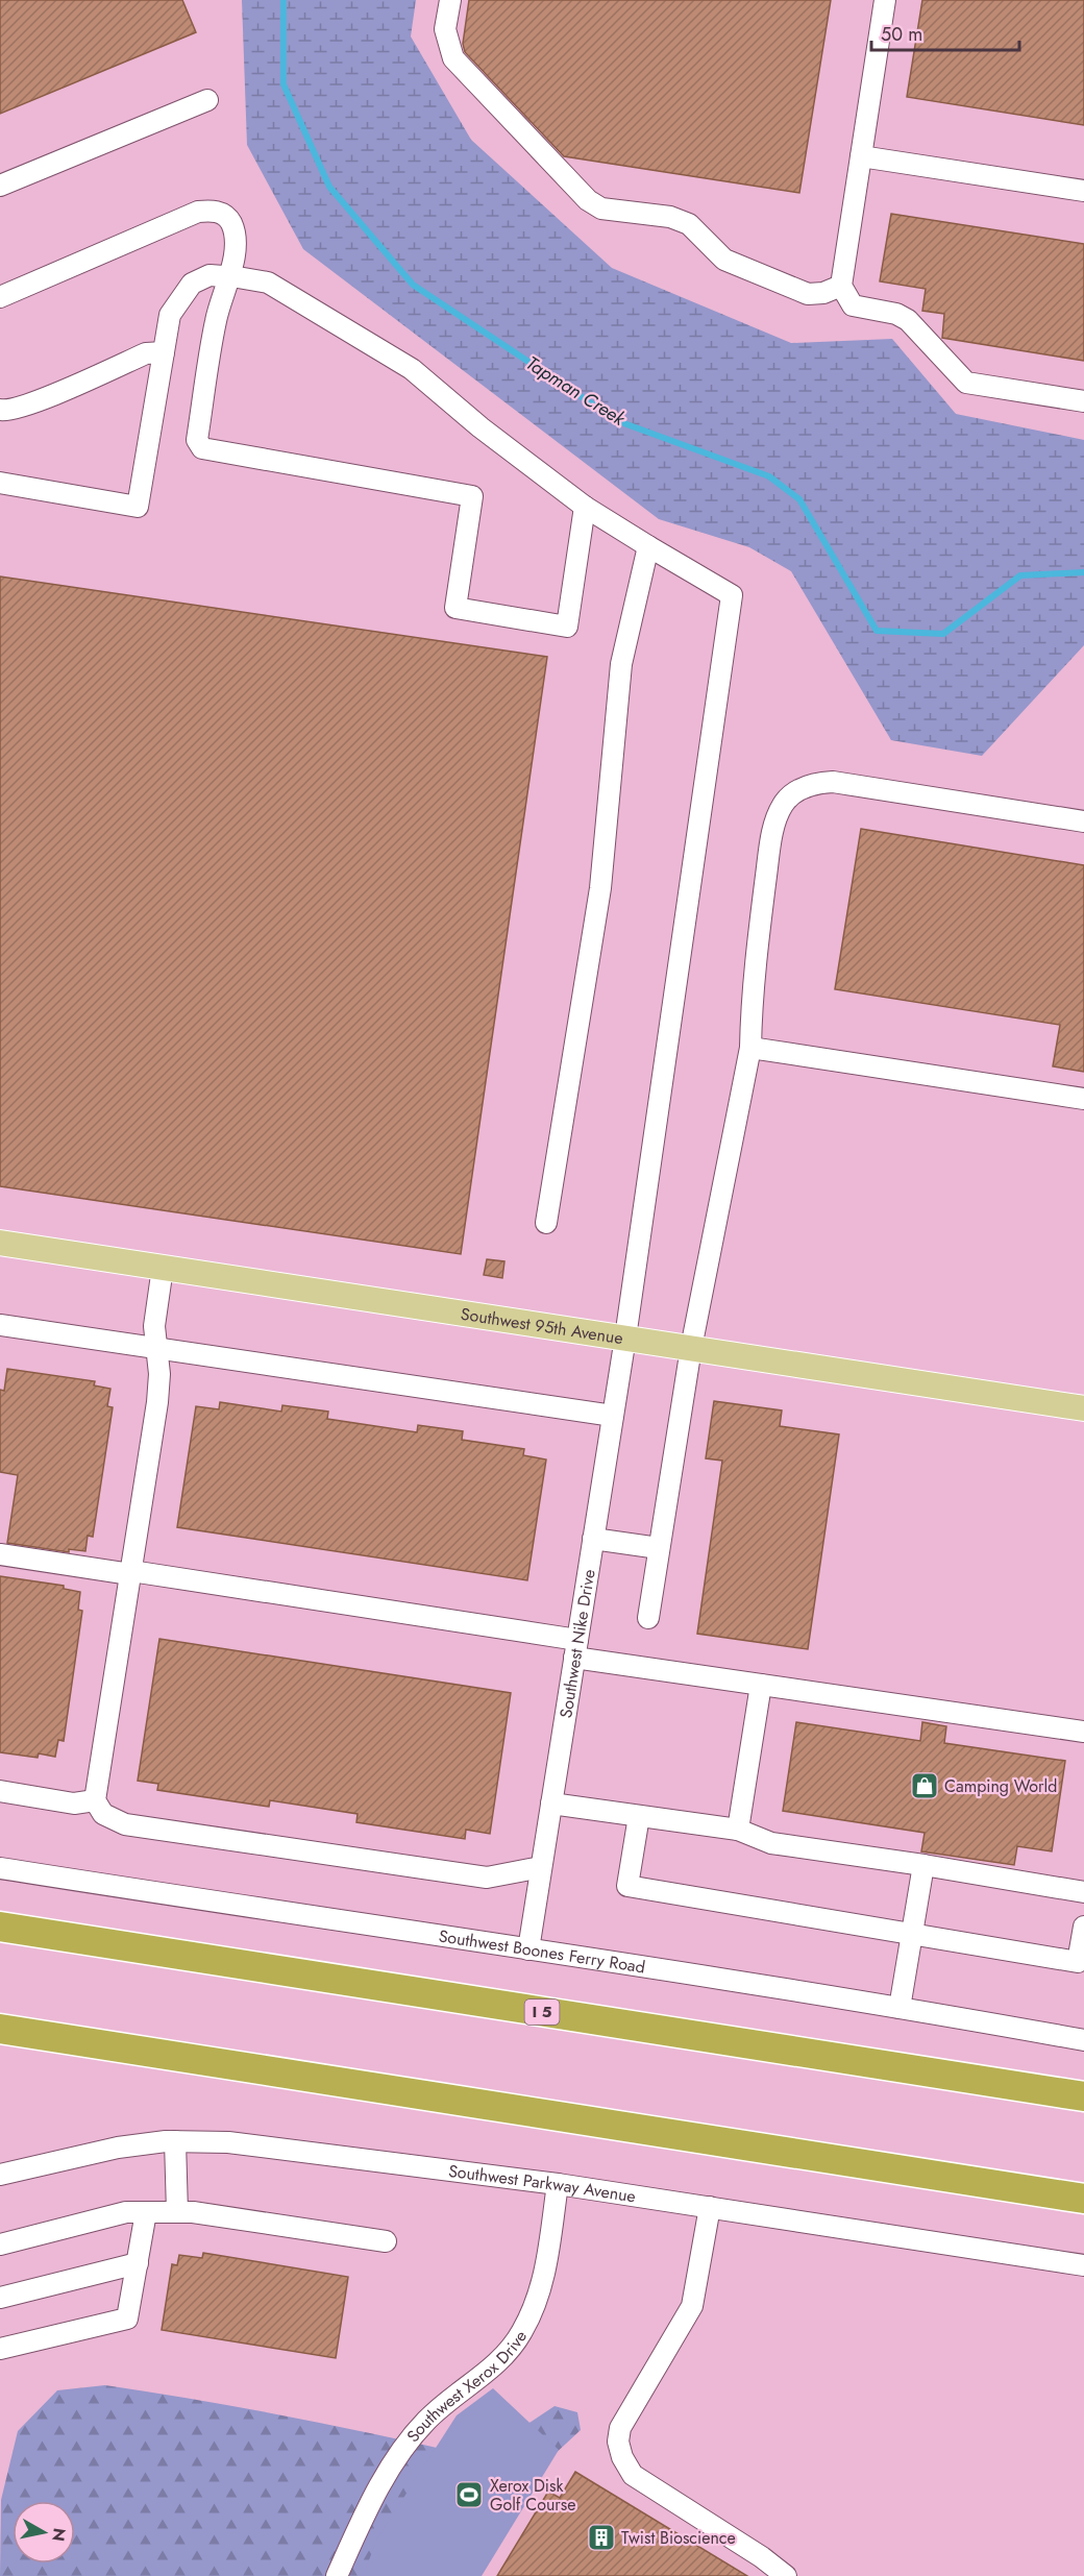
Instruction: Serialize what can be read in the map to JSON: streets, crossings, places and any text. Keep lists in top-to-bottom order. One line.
{"streets":{"highway":["I 5"],"main road":["Southwest 95th Avenue"],"street":["Southwest Nike Drive","Southwest Boones Ferry Road","Southwest Parkway Avenue","Southwest Xerox Drive"]},"crossings":[["Southwest 95th Avenue","Southwest Nike Drive"],["Southwest Nike Drive","Southwest Boones Ferry Road"],["Southwest Parkway Avenue","Southwest Xerox Drive"]],"water":["Tapman Creek"],"places":{"shop":["Camping World"],"sports":["Xerox Disk Golf Course"],"building":["Twist Bioscience"]},"scale_bar":"50 m","north":"right"}
